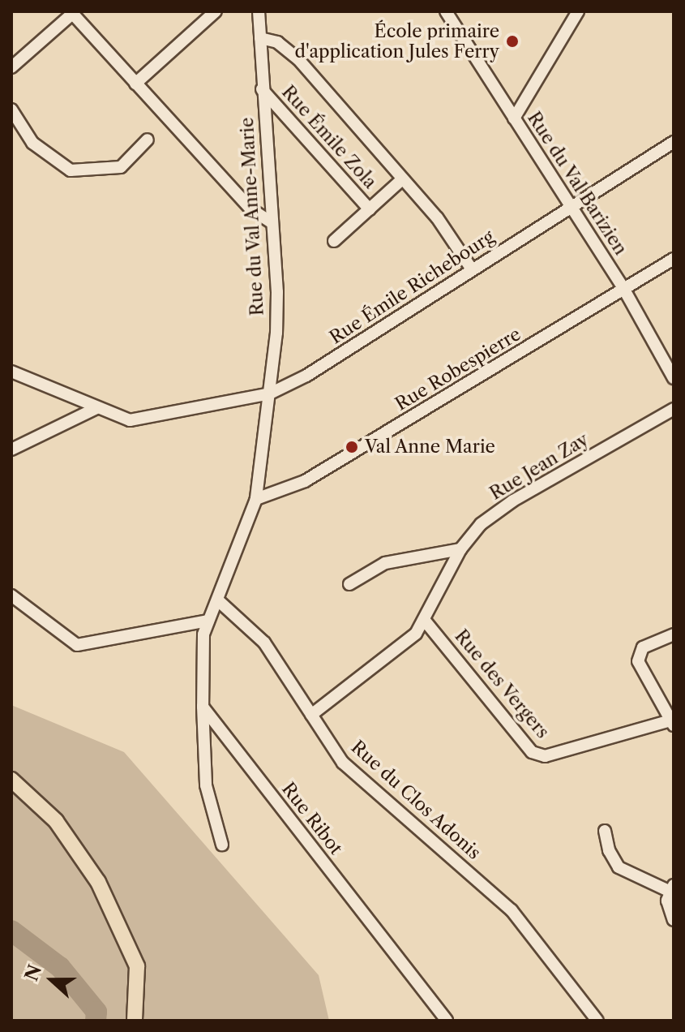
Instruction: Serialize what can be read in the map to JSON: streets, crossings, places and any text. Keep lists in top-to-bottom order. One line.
{"streets":{"street":["Rue Émile Zola","Rue du Val Barizien","Rue du Val Anne-Marie","Rue Émile Richebourg","Rue Robespierre","Rue Jean Zay","Rue des Vergers","Rue du Clos Adonis","Rue Ribot"]},"crossings":[["Rue Émile Zola","Rue du Val Anne-Marie"],["Rue Émile Zola","Rue Émile Richebourg"],["Rue du Val Barizien","Rue Émile Richebourg"],["Rue du Val Barizien","Rue Robespierre"],["Rue du Val Anne-Marie","Rue Émile Richebourg"],["Rue du Val Anne-Marie","Rue Robespierre"],["Rue du Val Anne-Marie","Rue du Clos Adonis"],["Rue Jean Zay","Rue des Vergers"],["Rue Jean Zay","Rue du Clos Adonis"]],"places":["École primaire d'application Jules Ferry","Val Anne Marie"],"north":"left"}
